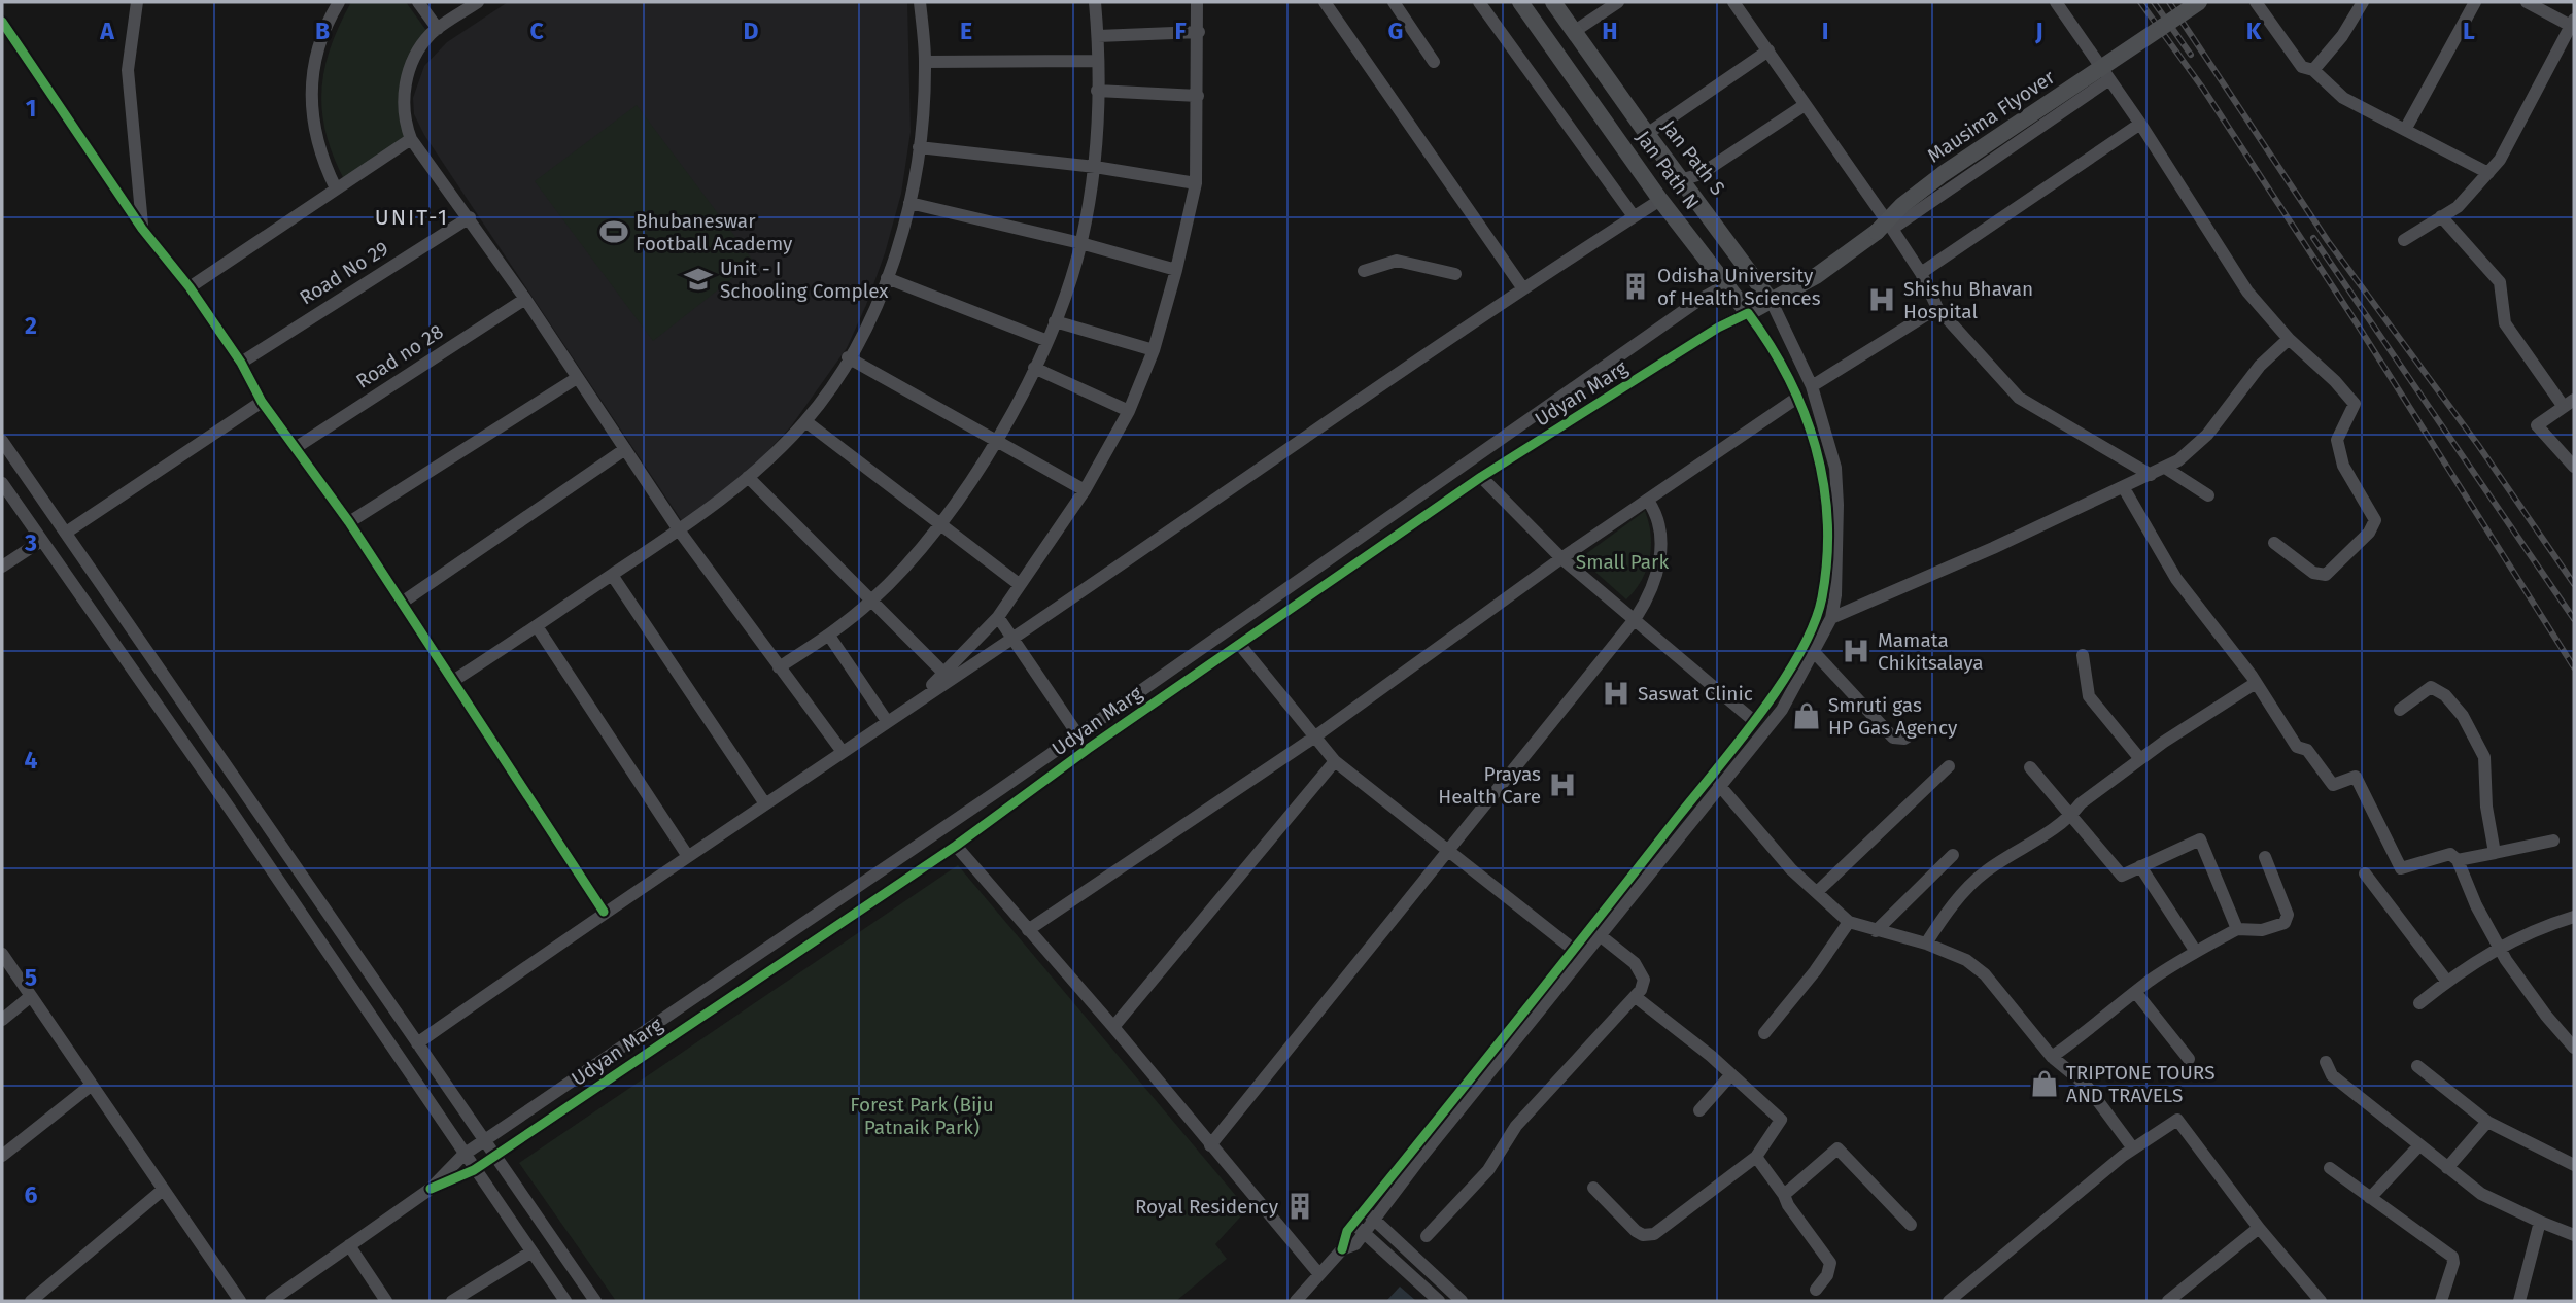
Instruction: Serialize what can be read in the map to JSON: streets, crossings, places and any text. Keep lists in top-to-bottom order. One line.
{"streets":{"main road":["Mausima Flyover","Jan Path S","Jan Path N","Udyan Marg"],"street":["Road No 29","Road no 28"]},"crossings":[["Mausima Flyover","Jan Path S"],["Mausima Flyover","Udyan Marg"],["Jan Path S","Jan Path N"],["Jan Path S","Udyan Marg"],["Jan Path N","Udyan Marg"]],"districts":["UNIT-1"],"parks":["Small Park","Forest Park (Biju Patnaik Park)"],"places":{"sports":["Bhubaneswar Football Academy"],"school or university":["Unit - I Schooling Complex"],"building":["Odisha University of Health Sciences","Royal Residency"],"hospital":["Shishu Bhavan Hospital","Mamata Chikitsalaya","Saswat Clinic","Prayas Health Care"],"shop":["Smruti gas HP Gas Agency","TRIPTONE TOURS AND TRAVELS"]},"grid":{"columns":["A","B","C","D","E","F","G","H","I","J","K","L"],"rows":["1","2","3","4","5","6"]}}
